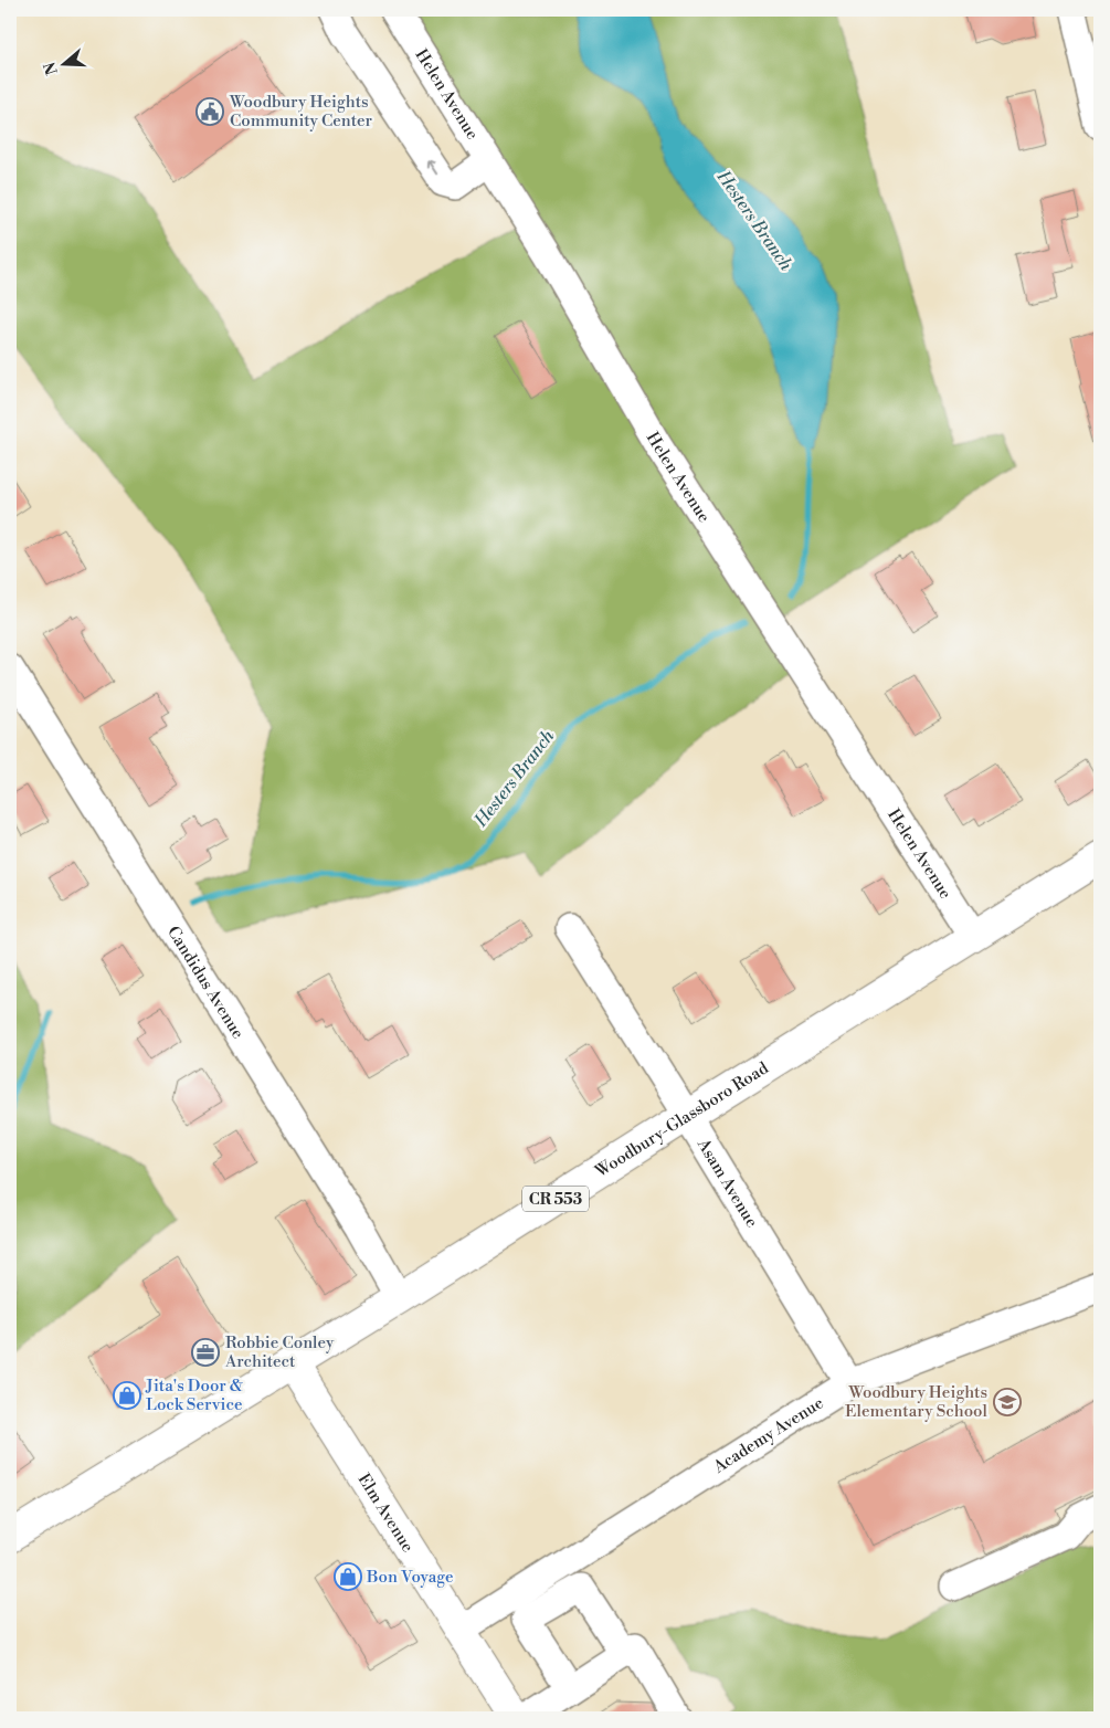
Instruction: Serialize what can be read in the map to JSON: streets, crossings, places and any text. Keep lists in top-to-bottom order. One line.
{"streets":{"main road":["Woodbury-Glassboro Road","CR 553","Elm Avenue"],"street":["Helen Avenue","Candidus Avenue","Asam Avenue","Academy Avenue"]},"crossings":[["Helen Avenue","Woodbury-Glassboro Road"],["Candidus Avenue","Woodbury-Glassboro Road"],["Woodbury-Glassboro Road","Asam Avenue"],["Woodbury-Glassboro Road","Elm Avenue"],["Asam Avenue","Academy Avenue"],["Academy Avenue","Elm Avenue"]],"water":["Hesters Branch"],"places":{"public building":["Woodbury Heights Community Center"],"office":["Robbie Conley Architect"],"shop":["Jita's Door & Lock Service","Bon Voyage"],"school or university":["Woodbury Heights Elementary School"]},"north":"left"}
